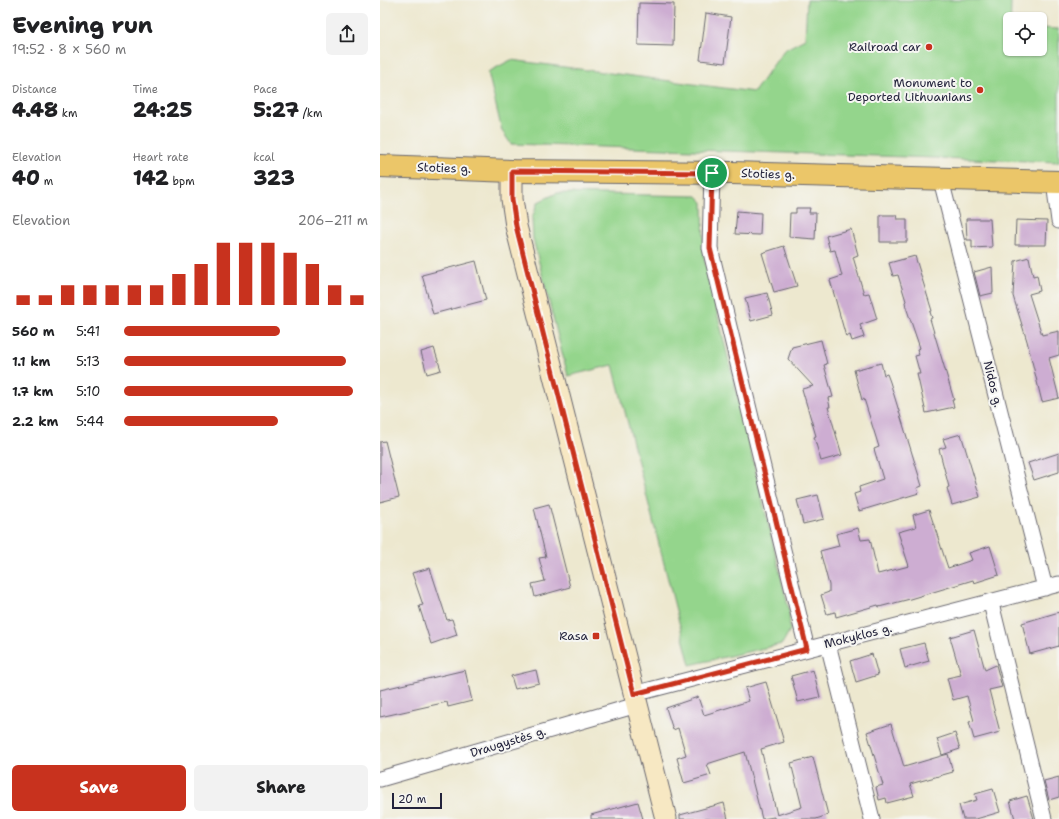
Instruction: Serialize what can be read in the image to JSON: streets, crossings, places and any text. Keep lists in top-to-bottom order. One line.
{"streets":{"main road":["Stoties g."],"street":["Nidos g.","Mokyklos g.","Draugystės g."]},"crossings":[["Stoties g.","Nidos g."],["Nidos g.","Mokyklos g."],["Mokyklos g.","Draugystės g."]],"places":{"other":["Railroad car","Monument to Deported Lithuanians"],"transit":["Rasa"]},"scale_bar":"20 m","page":{"heading":["Evening run","19:52 · 8 × 560 m"],"stats":[["Distance","4.48 km"],["Time","24:25"],["Pace","5:27 /km"],["Elevation","40 m"],["Heart rate","142 bpm"],["kcal","323"]],"chart":["Elevation","206–211 m"],"list":[{"name":"560 m","note":"5:41"},{"name":"1.1 km","note":"5:13"},{"name":"1.7 km","note":"5:10"},{"name":"2.2 km","note":"5:44"}],"buttons":["Save","Share"],"scale":"20 m"}}
